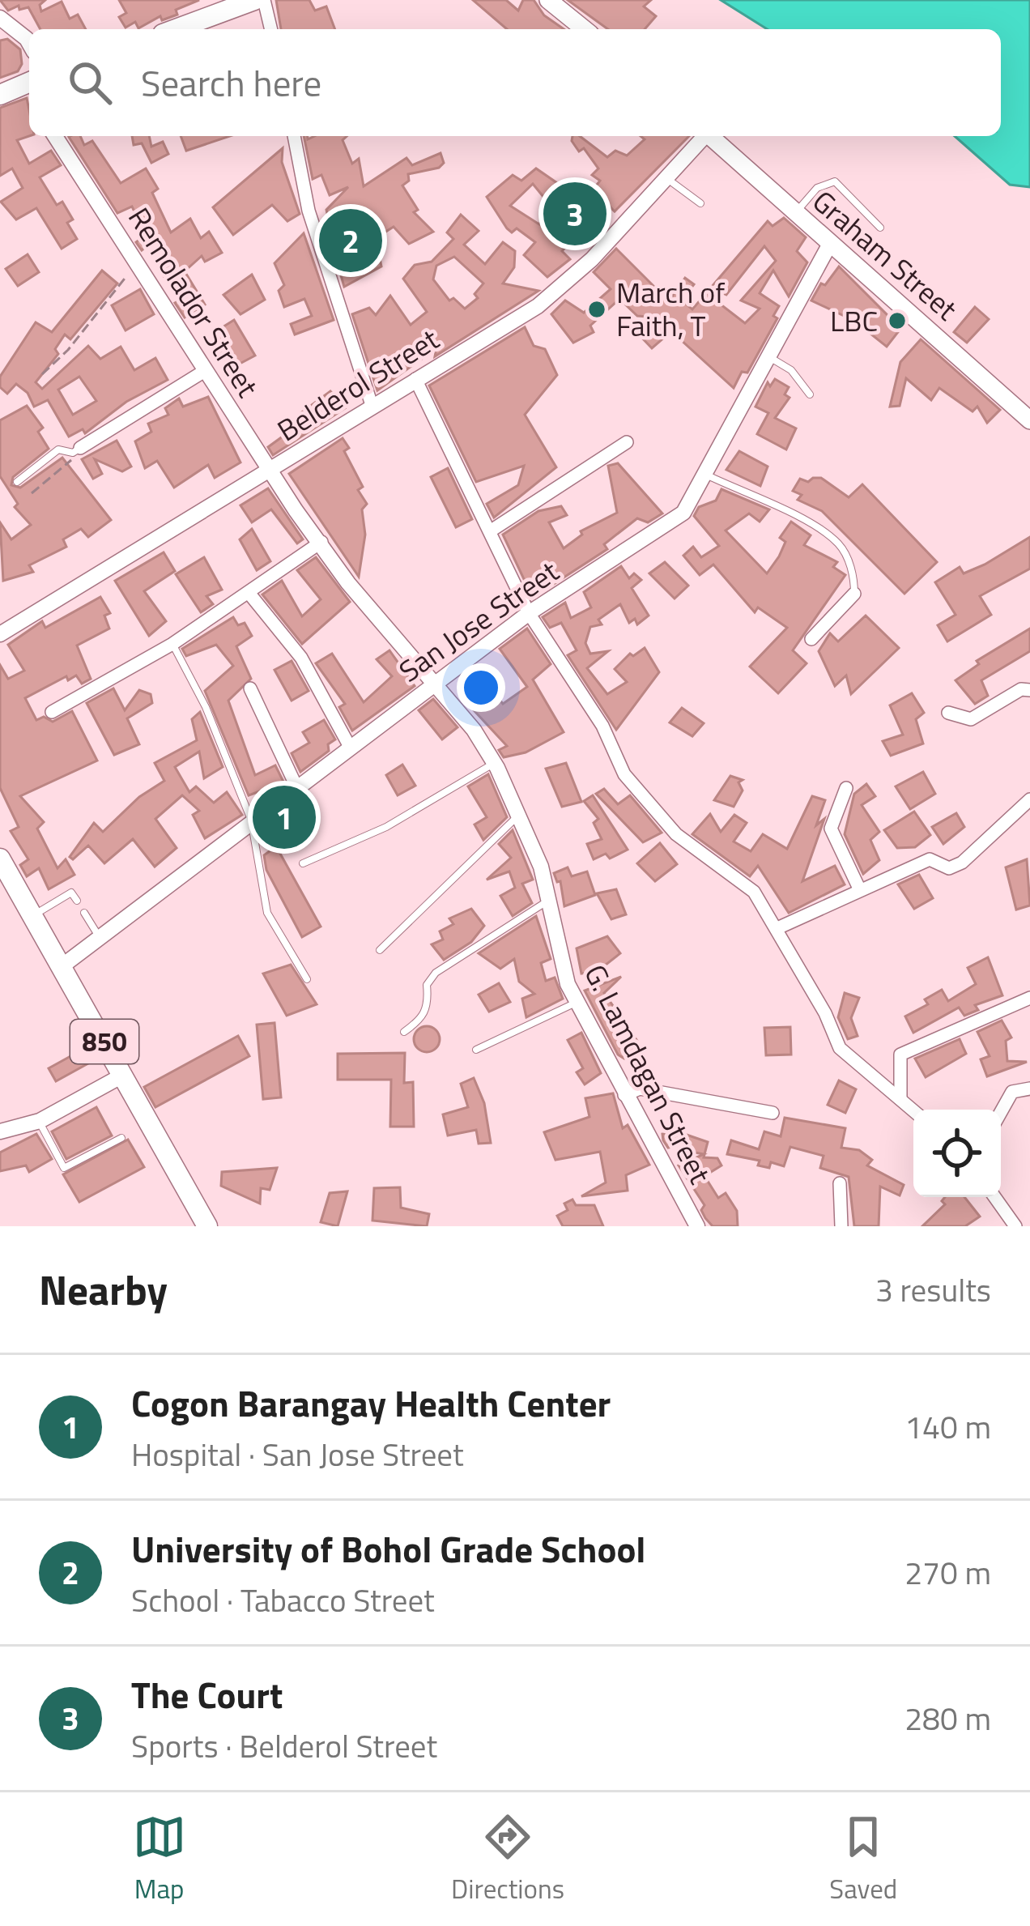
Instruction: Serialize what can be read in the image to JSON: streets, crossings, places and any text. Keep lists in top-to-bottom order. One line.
{"streets":{"main road":["Graham Street","850"],"street":["Remolador Street","Belderol Street","San Jose Street","G. Lamdagan Street"]},"crossings":[["Graham Street","San Jose Street"],["Remolador Street","Belderol Street"],["Remolador Street","San Jose Street"],["Remolador Street","G. Lamdagan Street"],["San Jose Street","850"],["San Jose Street","G. Lamdagan Street"]],"places":["March of Faith, T","LBC"],"page":{"search":"Search here","pins":["3","2","1"],"heading":["Nearby","3 results"],"list":[{"mark":"1","name":"Cogon Barangay Health Center","note":"Hospital · San Jose Street","value":"140 m"},{"mark":"2","name":"University of Bohol Grade School","note":"School · Tabacco Street","value":"270 m"},{"mark":"3","name":"The Court","note":"Sports · Belderol Street","value":"280 m"}],"nav":["Map","Directions","Saved"]}}
